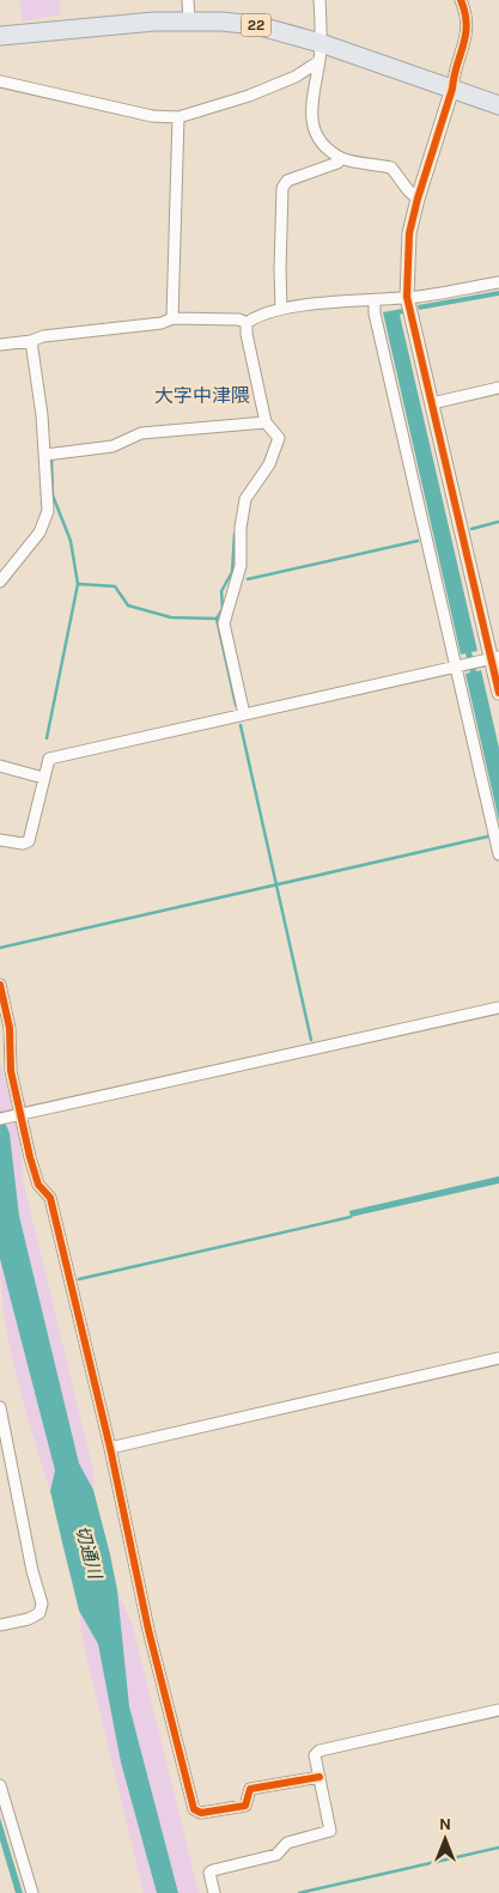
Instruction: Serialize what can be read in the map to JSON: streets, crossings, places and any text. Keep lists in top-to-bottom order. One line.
{"streets":{"main road":["22"]},"districts":["大字中津隈"],"water":["切通川"],"north":"top"}
